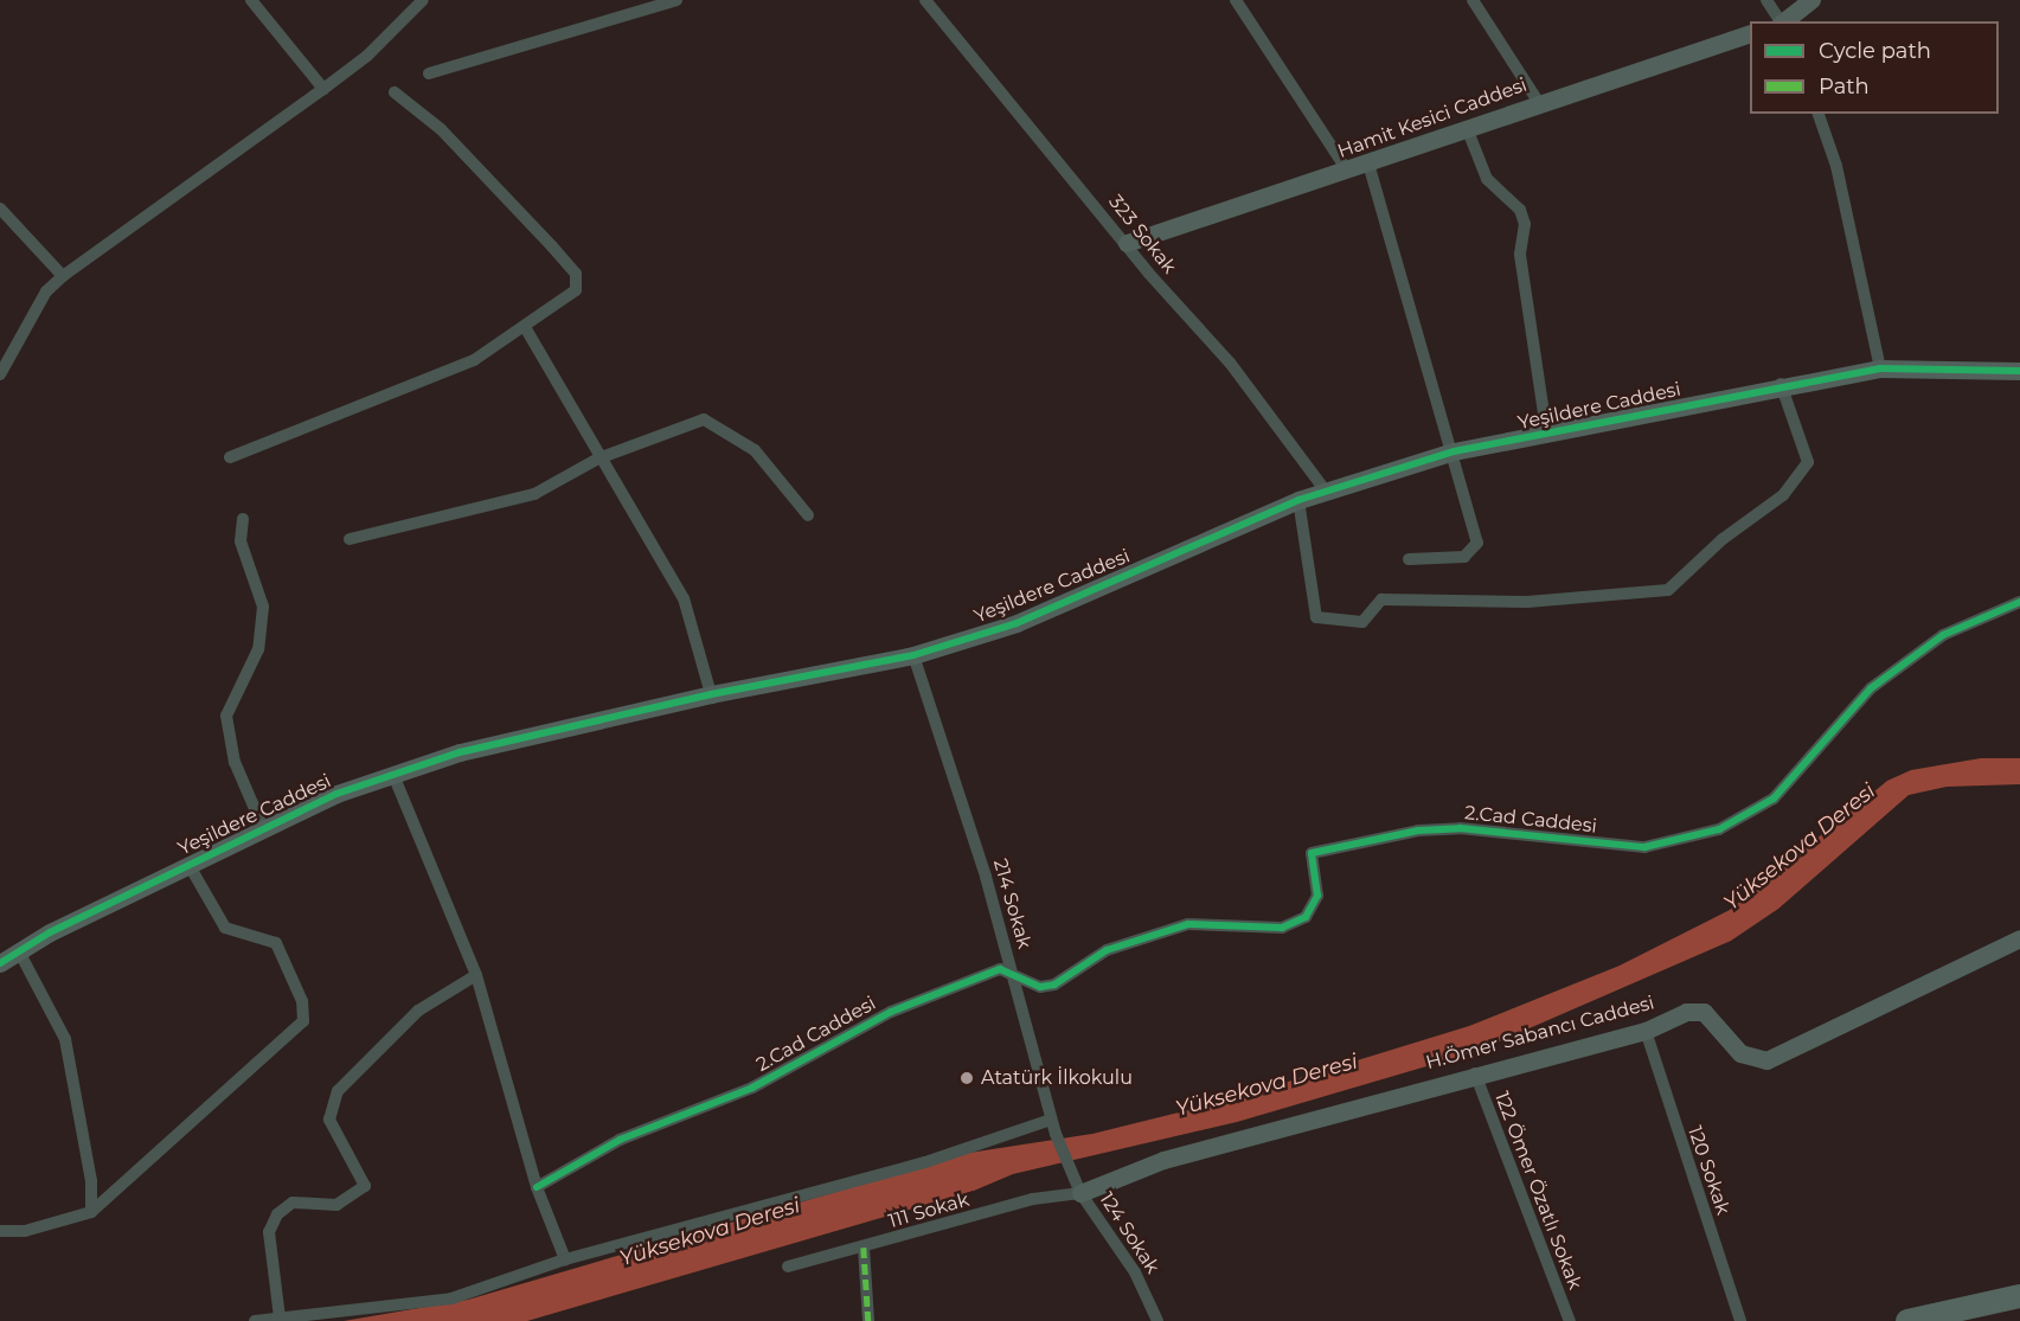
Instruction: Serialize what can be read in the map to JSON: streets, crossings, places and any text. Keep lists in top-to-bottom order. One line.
{"streets":{"street":["Hamit Kesici Caddesi","323 Sokak","Yeşildere Caddesi","2.Cad Caddesi","214 Sokak","H.Ömer Sabancı Caddesi","120 Sokak","122 Ömer Özatlı Sokak","111 Sokak","124 Sokak"]},"crossings":[["Hamit Kesici Caddesi","323 Sokak"],["323 Sokak","Yeşildere Caddesi"],["Yeşildere Caddesi","214 Sokak"],["2.Cad Caddesi","214 Sokak"],["214 Sokak","124 Sokak"],["H.Ömer Sabancı Caddesi","120 Sokak"],["H.Ömer Sabancı Caddesi","122 Ömer Özatlı Sokak"],["H.Ömer Sabancı Caddesi","111 Sokak"],["H.Ömer Sabancı Caddesi","124 Sokak"],["111 Sokak","124 Sokak"]],"water":["Yüksekova Deresi"],"places":["Atatürk İlkokulu"],"legend":["Cycle path","Path"]}
